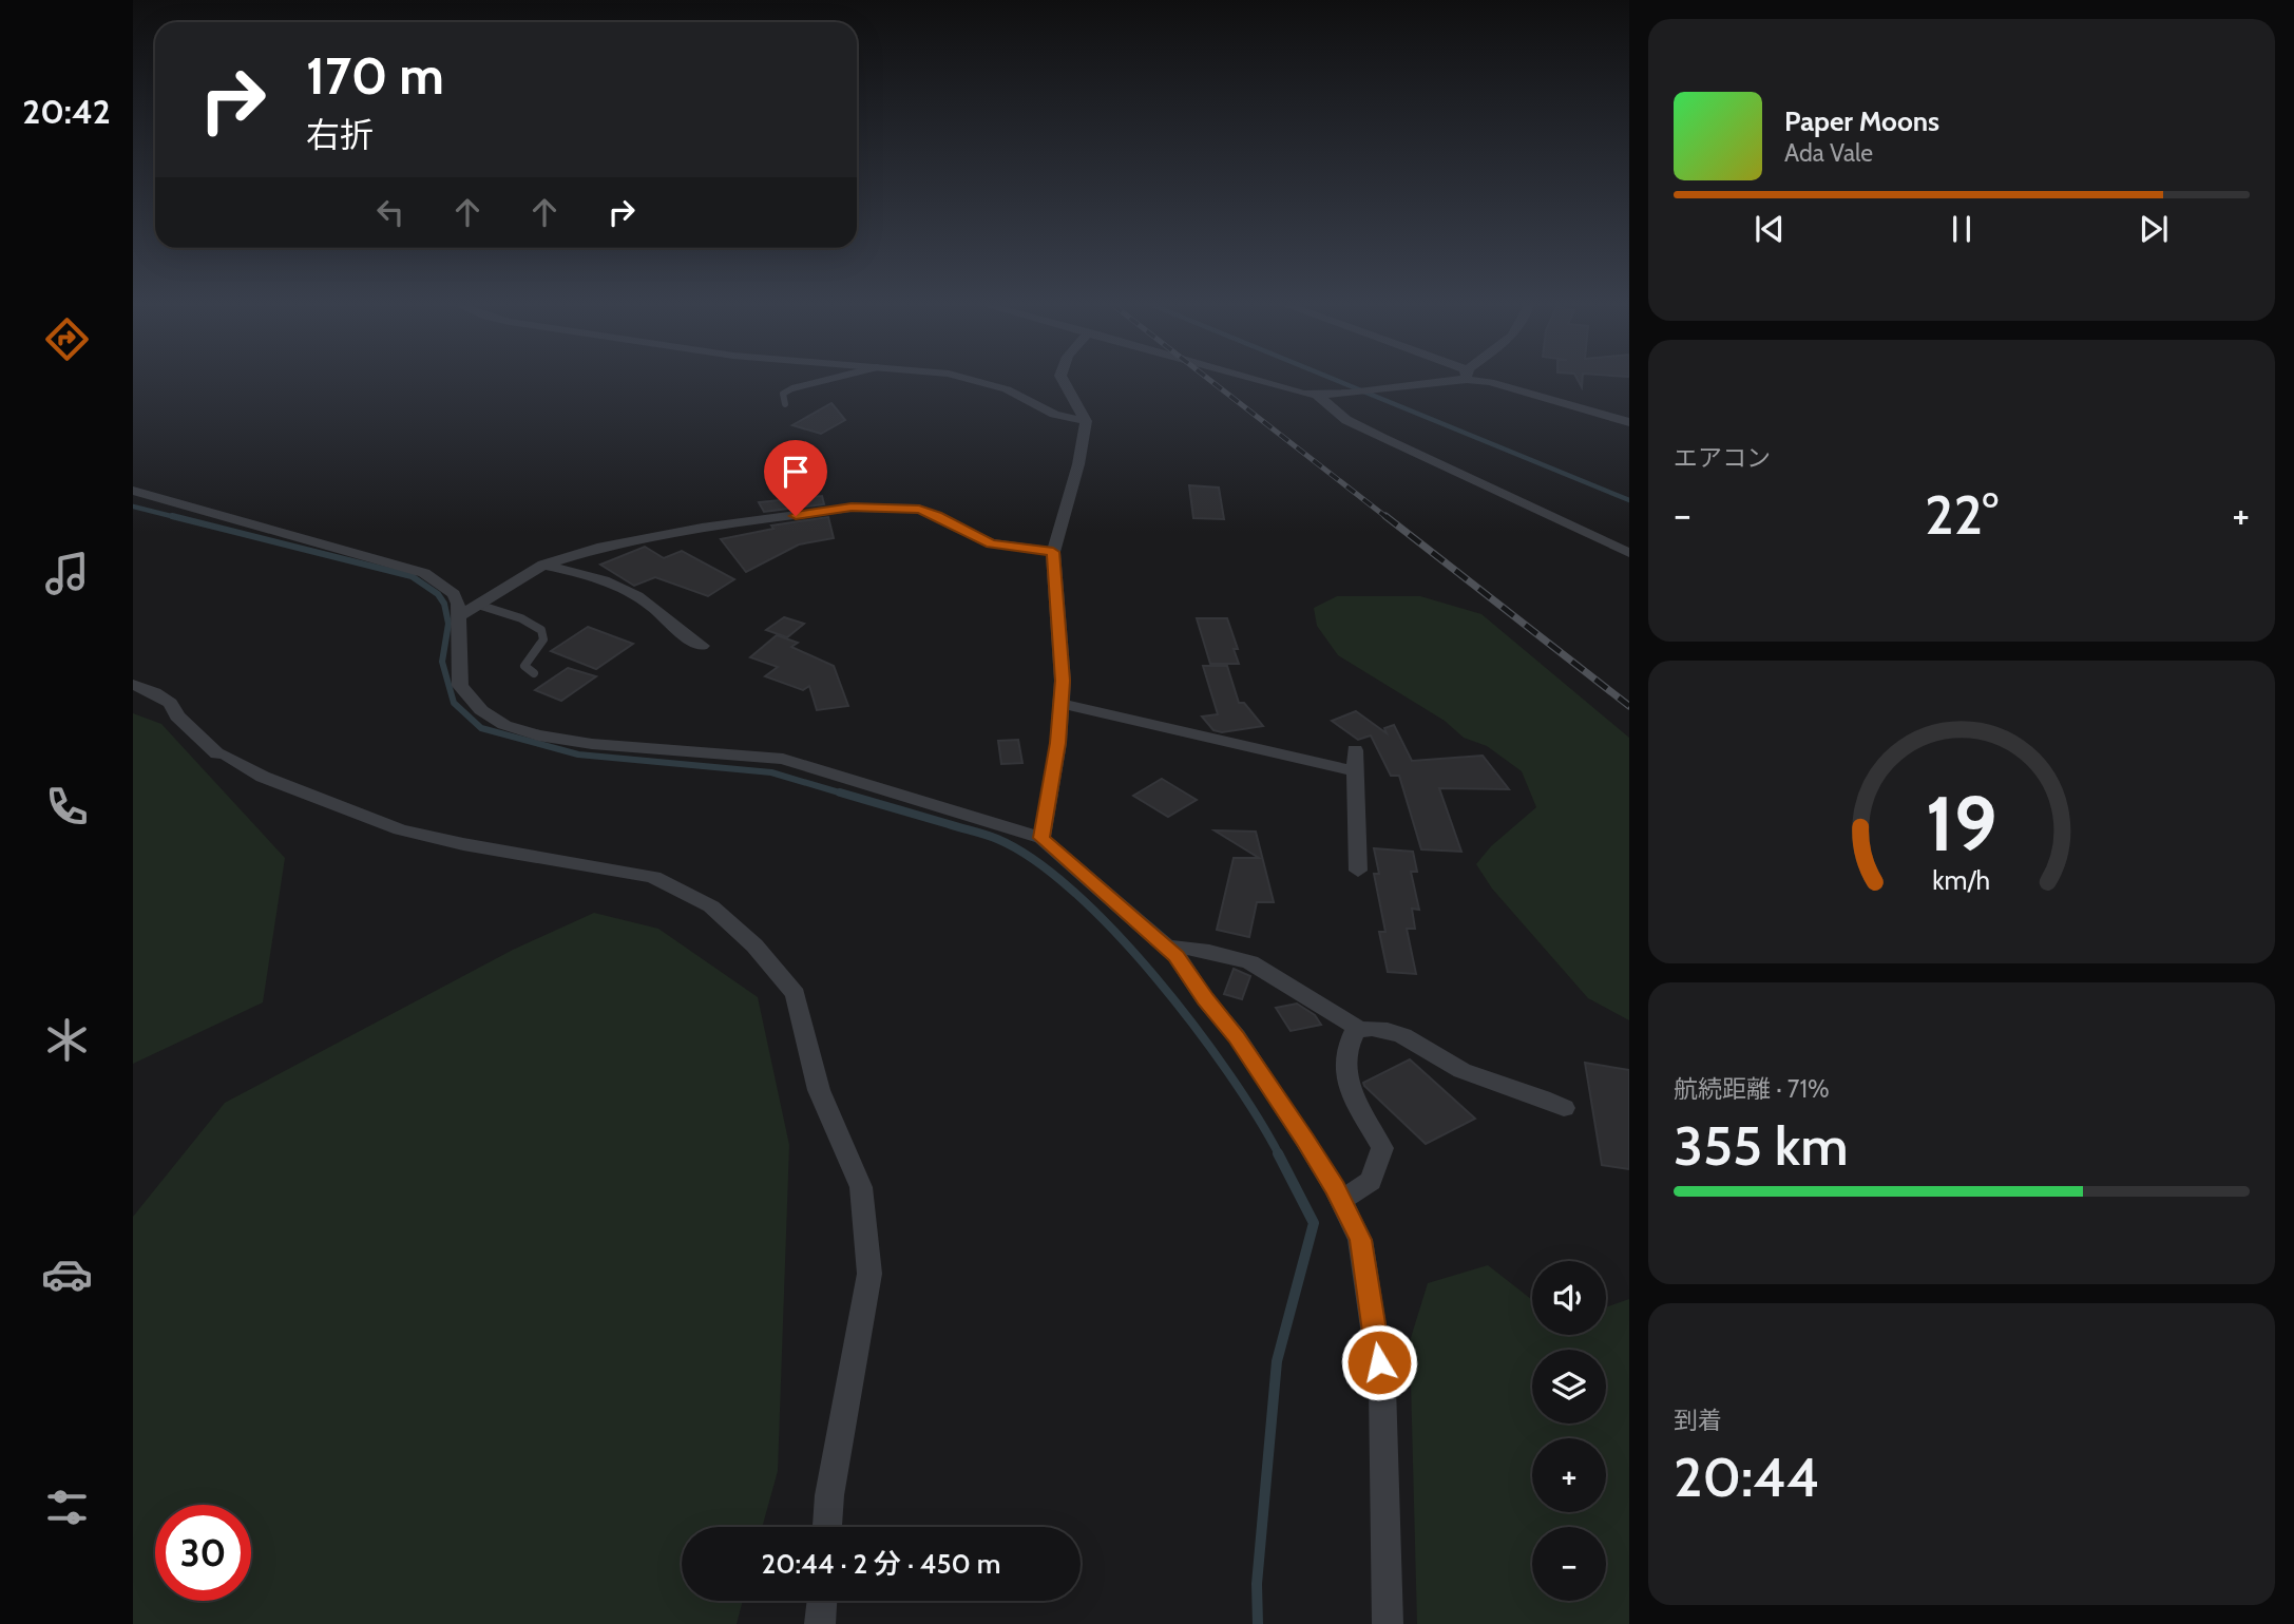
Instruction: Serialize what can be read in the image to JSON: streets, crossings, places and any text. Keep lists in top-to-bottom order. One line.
{"page":{"tabs":"20:42","turn":["170 m","右折"],"song":["Paper Moons","Ada Vale"],"tile":["エアコン",["航続距離 · 71%","355 km"],["到着","20:44"]],"heat":["−","22°","+"],"map_buttons":["+","−"],"limit":"30","trip":"20:44 · 2 分 · 450 m","gauge":["19","km/h"]}}
